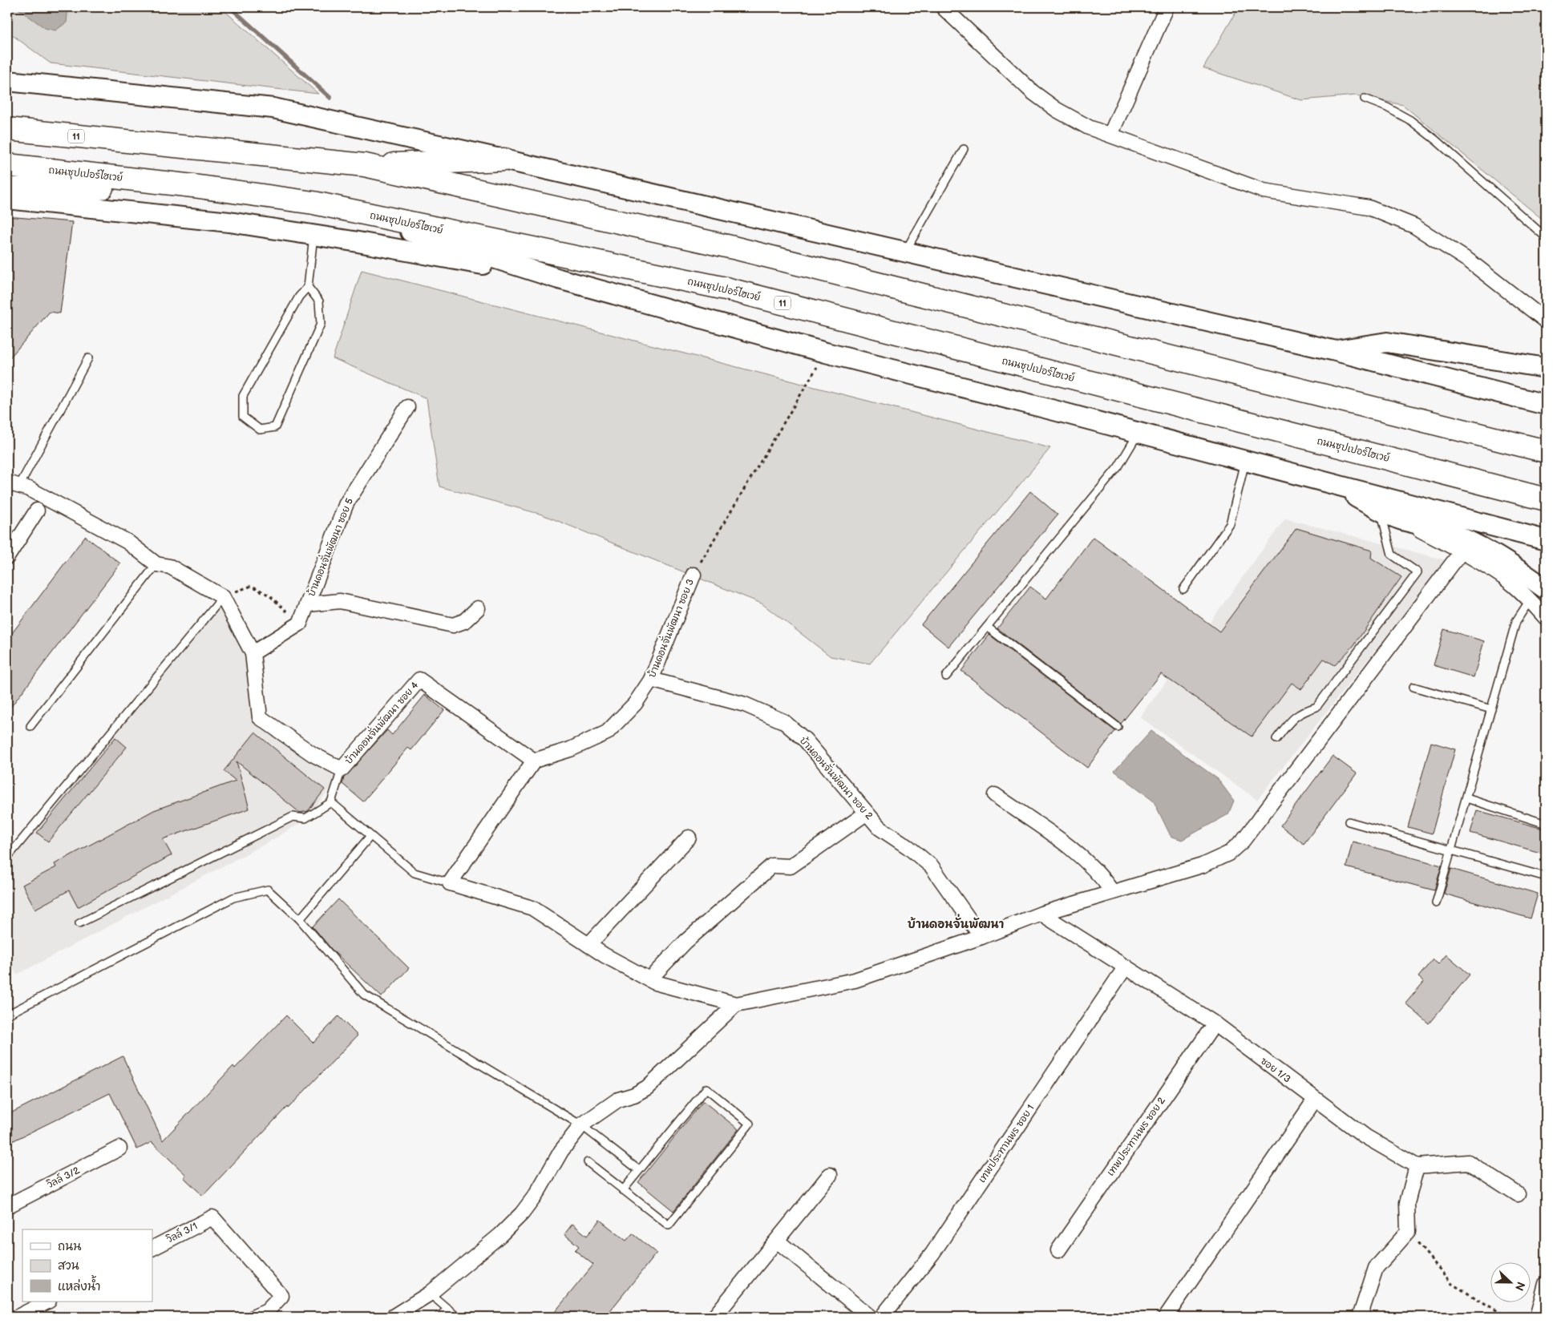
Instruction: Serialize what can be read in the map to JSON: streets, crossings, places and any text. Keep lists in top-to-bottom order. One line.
{"streets":{"highway":["11","ถนนซุปเปอร์ไฮเวย์"],"street":["บ้านดอนจั่นพัฒนา ซอย 5","บ้านดอนจั่นพัฒนา ซอย 3","บ้านดอนจั่นพัฒนา ซอย 4","บ้านดอนจั่นพัฒนา ซอย 2","ซอย 1/3","เทพประทานพร ซอย 2","เทพประทานพร ซอย 1","วิลล์ 3/2","วิลล์ 3/1"]},"crossings":[["บ้านดอนจั่นพัฒนา ซอย 3","บ้านดอนจั่นพัฒนา ซอย 4"],["บ้านดอนจั่นพัฒนา ซอย 3","บ้านดอนจั่นพัฒนา ซอย 2"],["ซอย 1/3","เทพประทานพร ซอย 2"],["ซอย 1/3","เทพประทานพร ซอย 1"]],"districts":["บ้านดอนจั่นพัฒนา"],"legend":["ถนน","สวน","แหล่งน้ำ"],"north":"right"}
